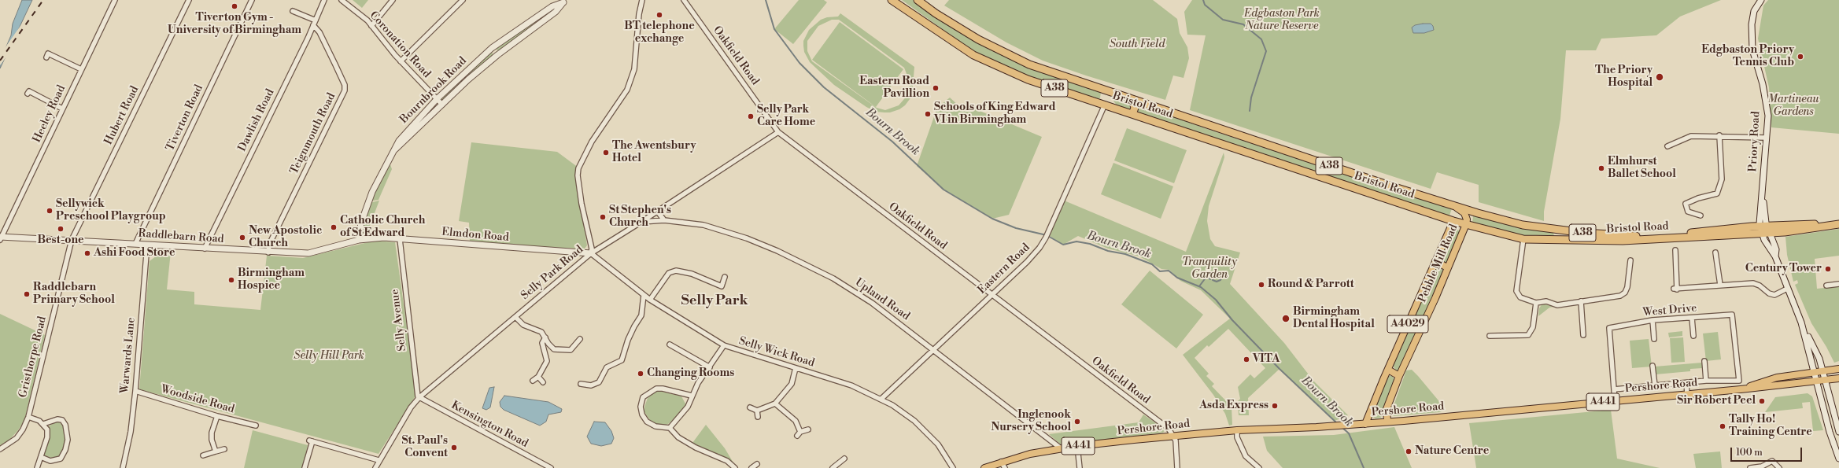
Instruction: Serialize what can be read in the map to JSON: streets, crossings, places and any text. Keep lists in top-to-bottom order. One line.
{"streets":{"highway":["A38","Bristol Road"],"main road":["Pebble Mill Road","A4029","Pershore Road","A441"],"street":["Coronation Road","Oakfield Road","Bournbrook Road","Heeley Road","Hubert Road","Tiverton Road","Dawlish Road","Teignmouth Road","Priory Road","Elmdon Road","Raddlebarn Road","Eastern Road","Selly Park Road","Upland Road","West Drive","Selly Avenue","Selly Wick Road","Warwards Lane","Gristhorpe Road","Woodside Road","Kensington Road"]},"crossings":[["Coronation Road","Bournbrook Road"],["Oakfield Road","Eastern Road"],["Oakfield Road","Selly Park Road"],["Oakfield Road","Pershore Road"],["Bournbrook Road","Elmdon Road"],["Bournbrook Road","Raddlebarn Road"],["Bristol Road","Priory Road"],["Bristol Road","Pebble Mill Road"],["Bristol Road","Eastern Road"],["Heeley Road","Raddlebarn Road"],["Hubert Road","Raddlebarn Road"],["Hubert Road","Gristhorpe Road"],["Tiverton Road","Raddlebarn Road"],["Dawlish Road","Teignmouth Road"],["Dawlish Road","Raddlebarn Road"],["Teignmouth Road","Raddlebarn Road"],["Priory Road","Pershore Road"],["Elmdon Road","Raddlebarn Road"],["Elmdon Road","Selly Park Road"],["Elmdon Road","Selly Avenue"],["Elmdon Road","Selly Wick Road"],["Raddlebarn Road","Warwards Lane"],["Raddlebarn Road","Gristhorpe Road"],["Pebble Mill Road","Pershore Road"],["Eastern Road","Upland Road"],["Eastern Road","Selly Wick Road"],["Selly Park Road","Upland Road"],["Selly Park Road","Selly Avenue"],["Selly Park Road","Selly Wick Road"],["Selly Park Road","Kensington Road"],["Upland Road","Pershore Road"],["Selly Avenue","Kensington Road"],["Warwards Lane","Woodside Road"]],"districts":["Selly Park"],"water":["Bourn Brook"],"parks":["Edgbaston Park Nature Reserve","South Field","Martineau Gardens","Tranquility Garden","Selly Hill Park"],"places":["Tiverton Gym - University of Birmingham","BT telephone exchange","Edgbaston Priory Tennis Club","The Priory Hospital","Eastern Road Pavillion","Schools of King Edward VI in Birmingham","Selly Park Care Home","The Awentsbury Hotel","Elmhurst Ballet School","Sellywick Preschool Playgroup","St Stephen's Church","Catholic Church of St Edward","Best-one","New Apostolic Church","Ashi Food Store","Century Tower","Birmingham Hospice","Round & Parrott","Raddlebarn Primary School","Birmingham Dental Hospital","VITA","Changing Rooms","Sir Robert Peel","Asda Express","Inglenook Nursery School","Tally Ho! Training Centre","St. Paul's Convent","Nature Centre"],"scale_bar":"100 m"}
